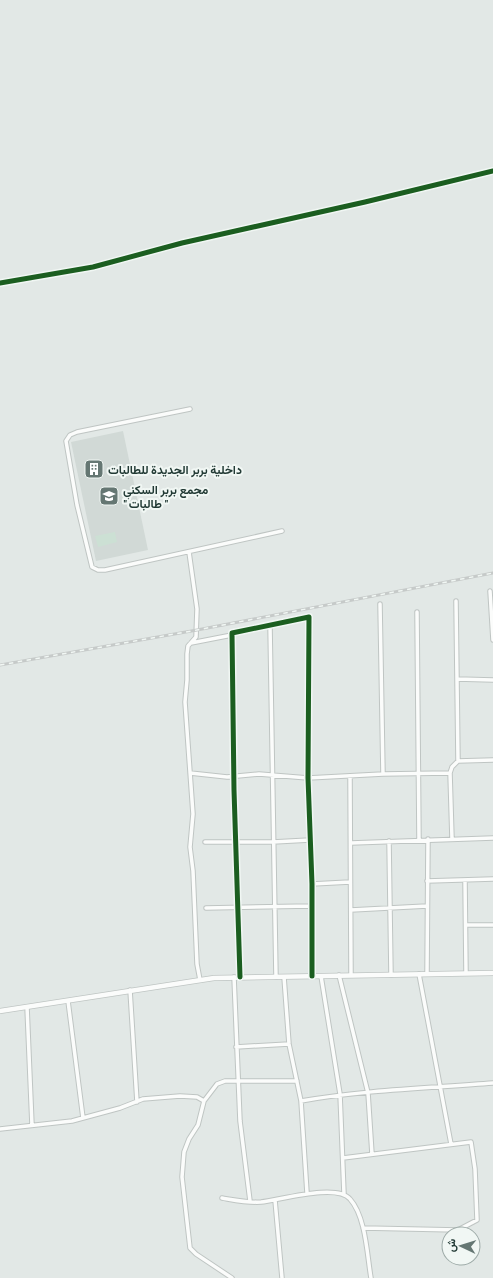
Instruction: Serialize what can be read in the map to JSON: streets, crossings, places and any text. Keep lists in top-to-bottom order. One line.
{"places":{"building":["داخلية بربر الجديدة للطالبات"],"school or university":["مجمع بربر السكني \" طالبات \""]},"north":"left"}
